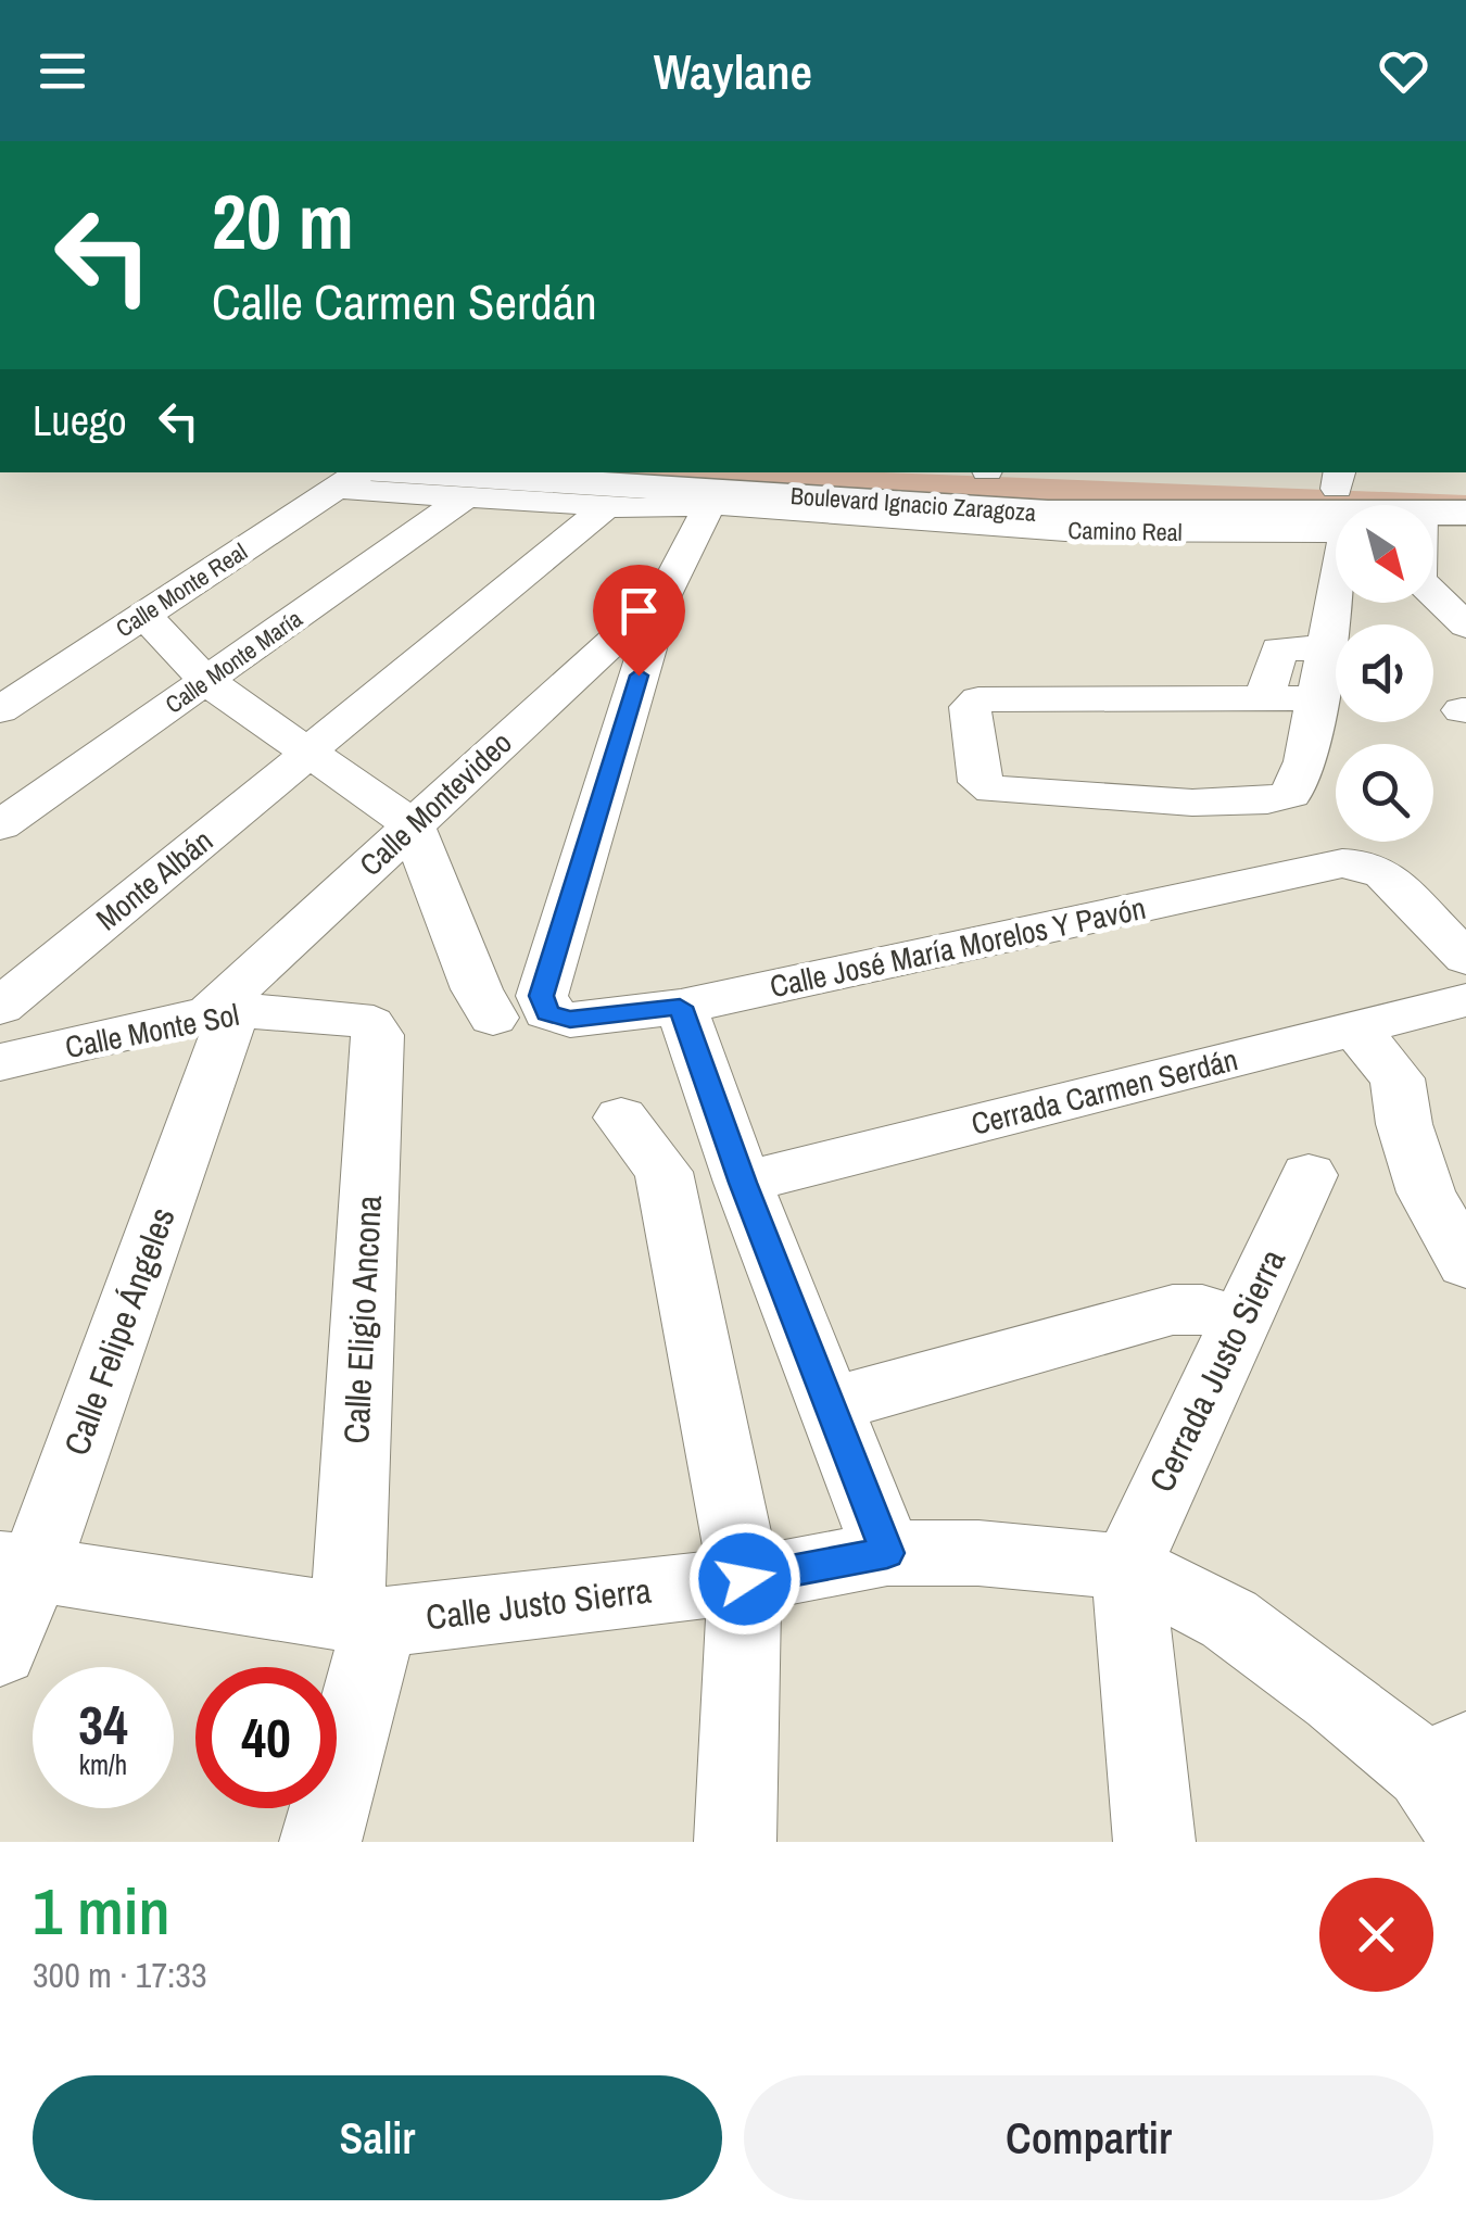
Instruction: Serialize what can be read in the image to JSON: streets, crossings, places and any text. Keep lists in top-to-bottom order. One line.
{"streets":{"main road":["Boulevard Ignacio Zaragoza"],"street":["Camino Real","Calle Monte Real","Calle Monte María","Calle Montevideo","Monte Albán","Calle José María Morelos Y Pavón","Calle Monte Sol","Cerrada Carmen Serdán","Calle Eligio Ancona","Calle Felipe Ángeles","Cerrada Justo Sierra","Calle Justo Sierra"]},"crossings":[["Boulevard Ignacio Zaragoza","Camino Real"],["Boulevard Ignacio Zaragoza","Calle Monte Real"],["Camino Real","Calle Monte Real"],["Camino Real","Calle Monte María"],["Camino Real","Monte Albán"],["Calle Montevideo","Calle José María Morelos Y Pavón"],["Calle Montevideo","Calle Monte Sol"],["Calle Montevideo","Calle Felipe Ángeles"],["Calle Monte Sol","Calle Eligio Ancona"],["Calle Monte Sol","Calle Felipe Ángeles"],["Calle Eligio Ancona","Calle Justo Sierra"],["Calle Felipe Ángeles","Calle Justo Sierra"],["Cerrada Justo Sierra","Calle Justo Sierra"]],"north":"bottom right","page":{"header":"Waylane","turn":["20 m","Calle Carmen Serdán"],"then":"Luego","speed":"34 km/h","limit":"40","heading":["1 min","300 m · 17:33"],"buttons":["Salir","Compartir"]}}
